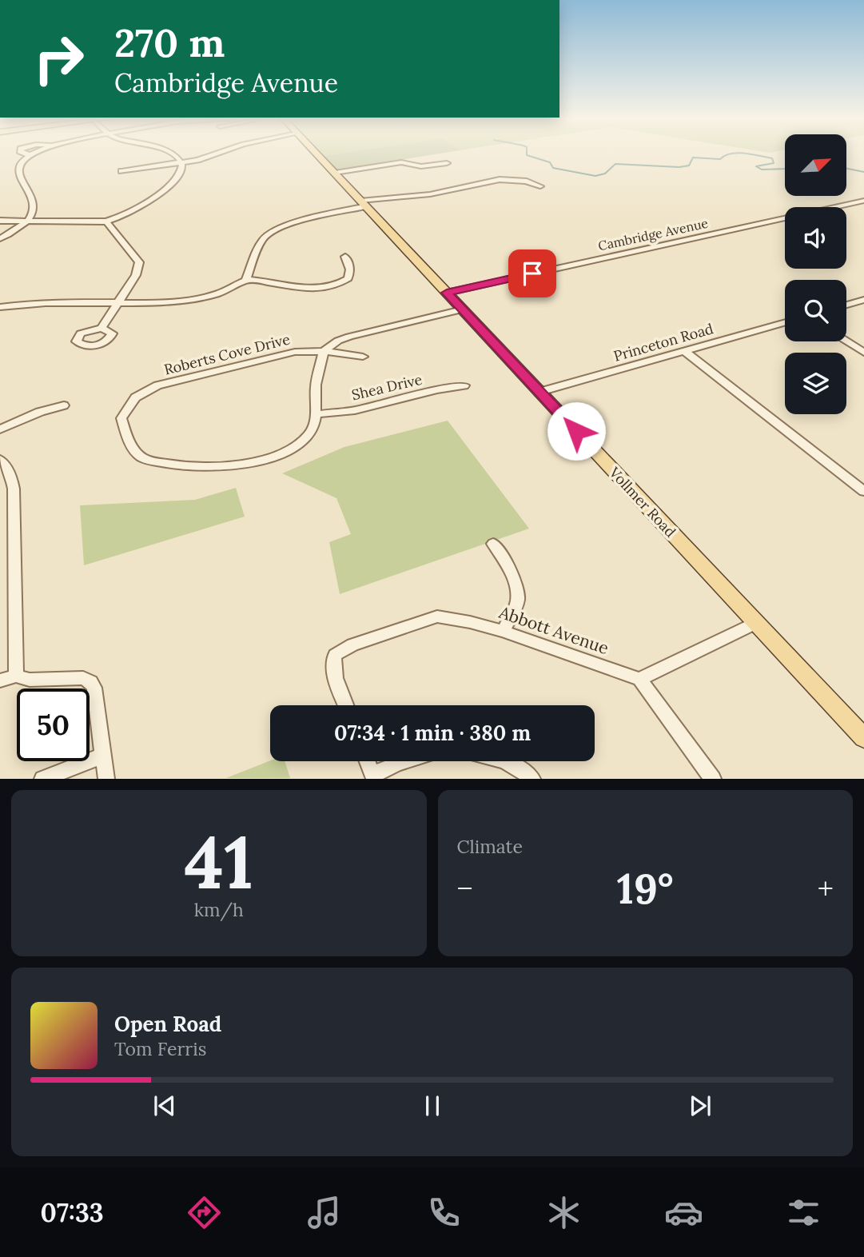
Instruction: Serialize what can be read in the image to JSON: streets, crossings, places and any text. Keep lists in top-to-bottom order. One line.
{"streets":{"main road":["Vollmer Road"],"street":["Cambridge Avenue","Princeton Road","Roberts Cove Drive","Shea Drive","Abbott Avenue"]},"crossings":[["Cambridge Avenue","Vollmer Road"],["Princeton Road","Vollmer Road"],["Roberts Cove Drive","Shea Drive"],["Roberts Cove Drive","Vollmer Road"]],"north":"top right","page":{"turn":["270 m","Cambridge Avenue"],"limit":"50","trip":"07:34 · 1 min · 380 m","tile":[["41","km/h"],"Climate"],"heat":["−","19°","+"],"song":["Open Road","Tom Ferris"],"tabs":"07:33"}}
